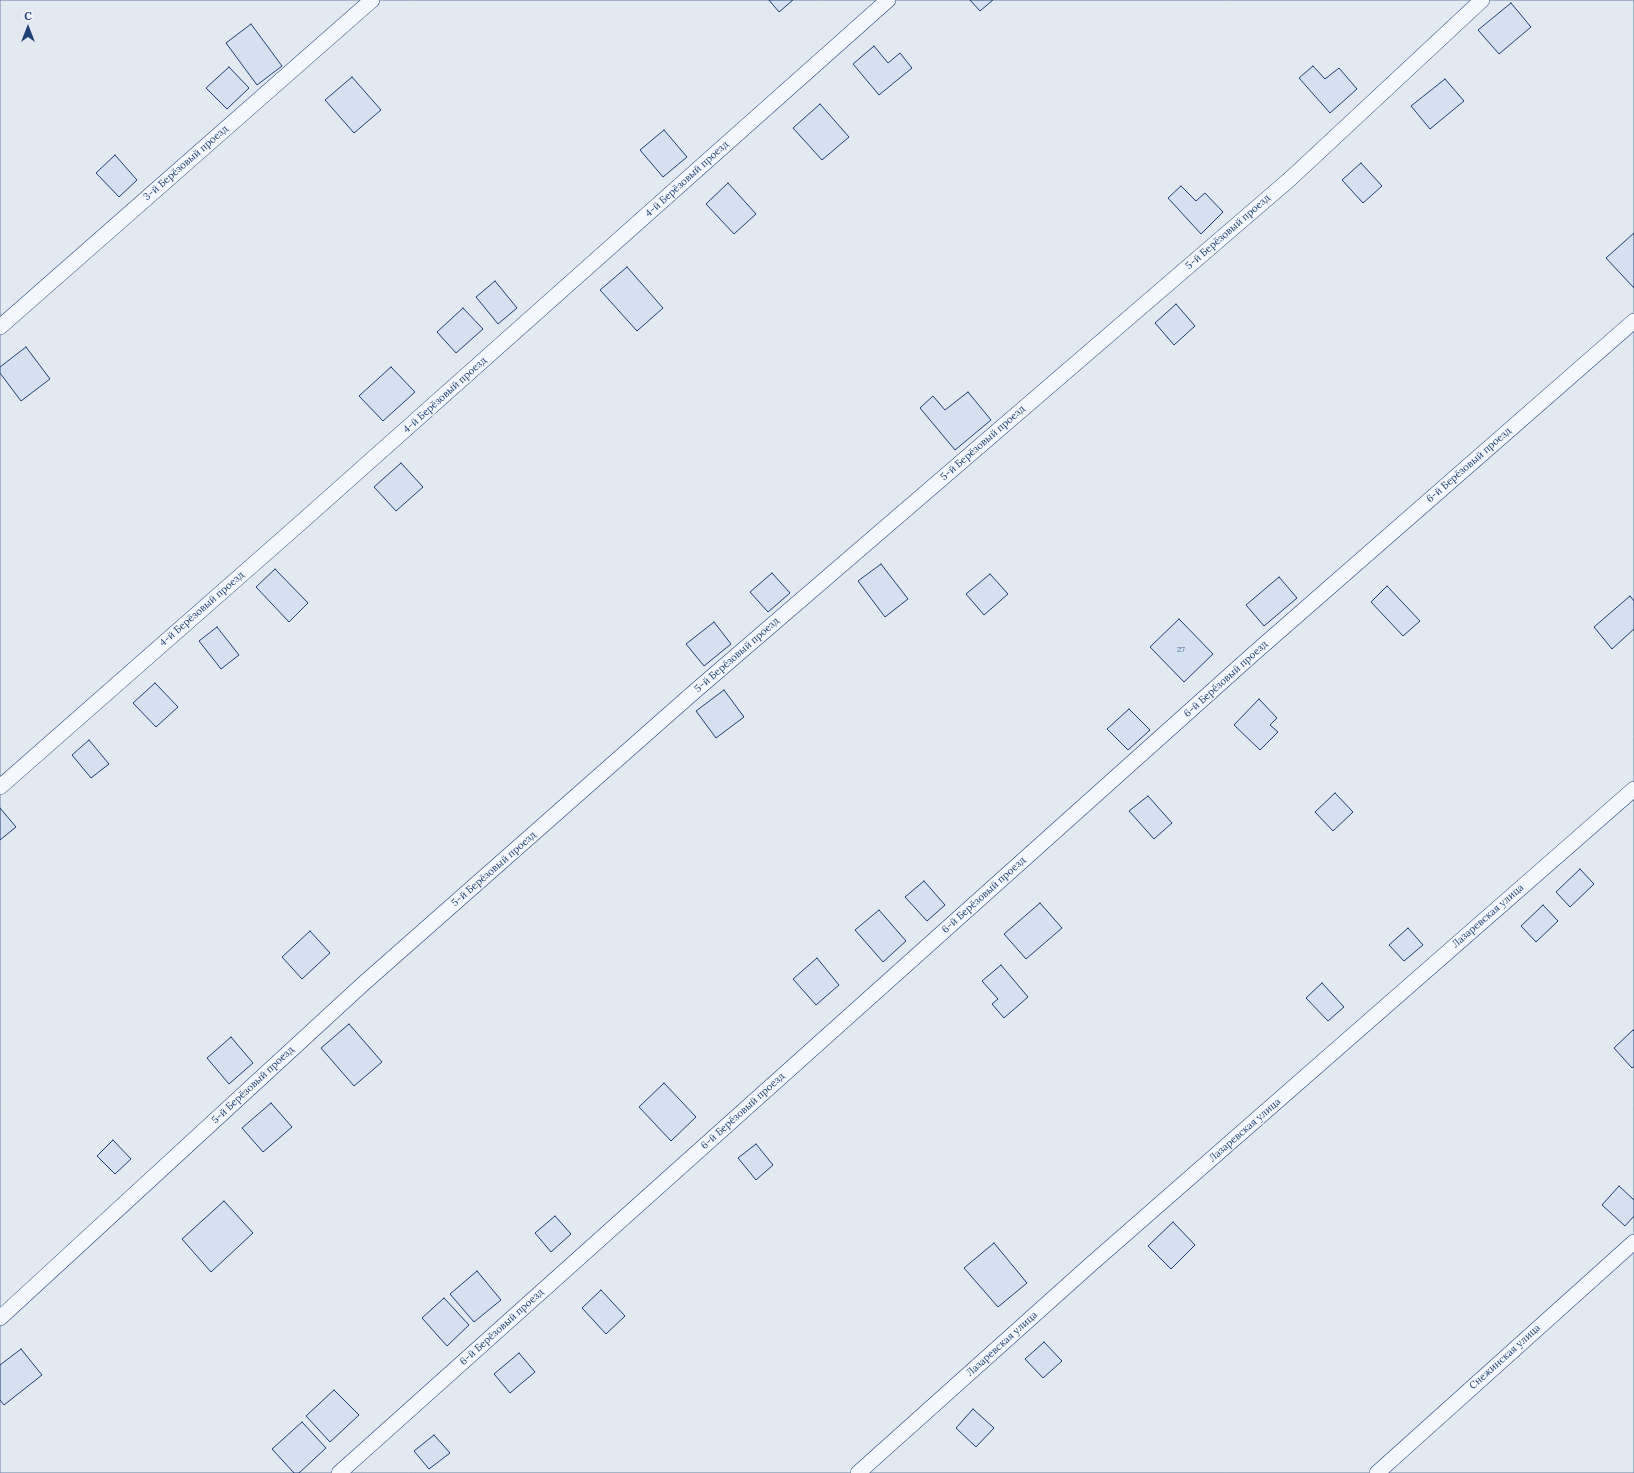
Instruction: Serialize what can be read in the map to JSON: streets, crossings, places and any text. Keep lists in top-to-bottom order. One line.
{"streets":{"lane":["3-й Берёзовый проезд","4-й Берёзовый проезд","5-й Берёзовый проезд","6-й Берёзовый проезд","Лазаревская улица","Снежинская улица"]},"house_numbers":["27"],"north":"top"}
